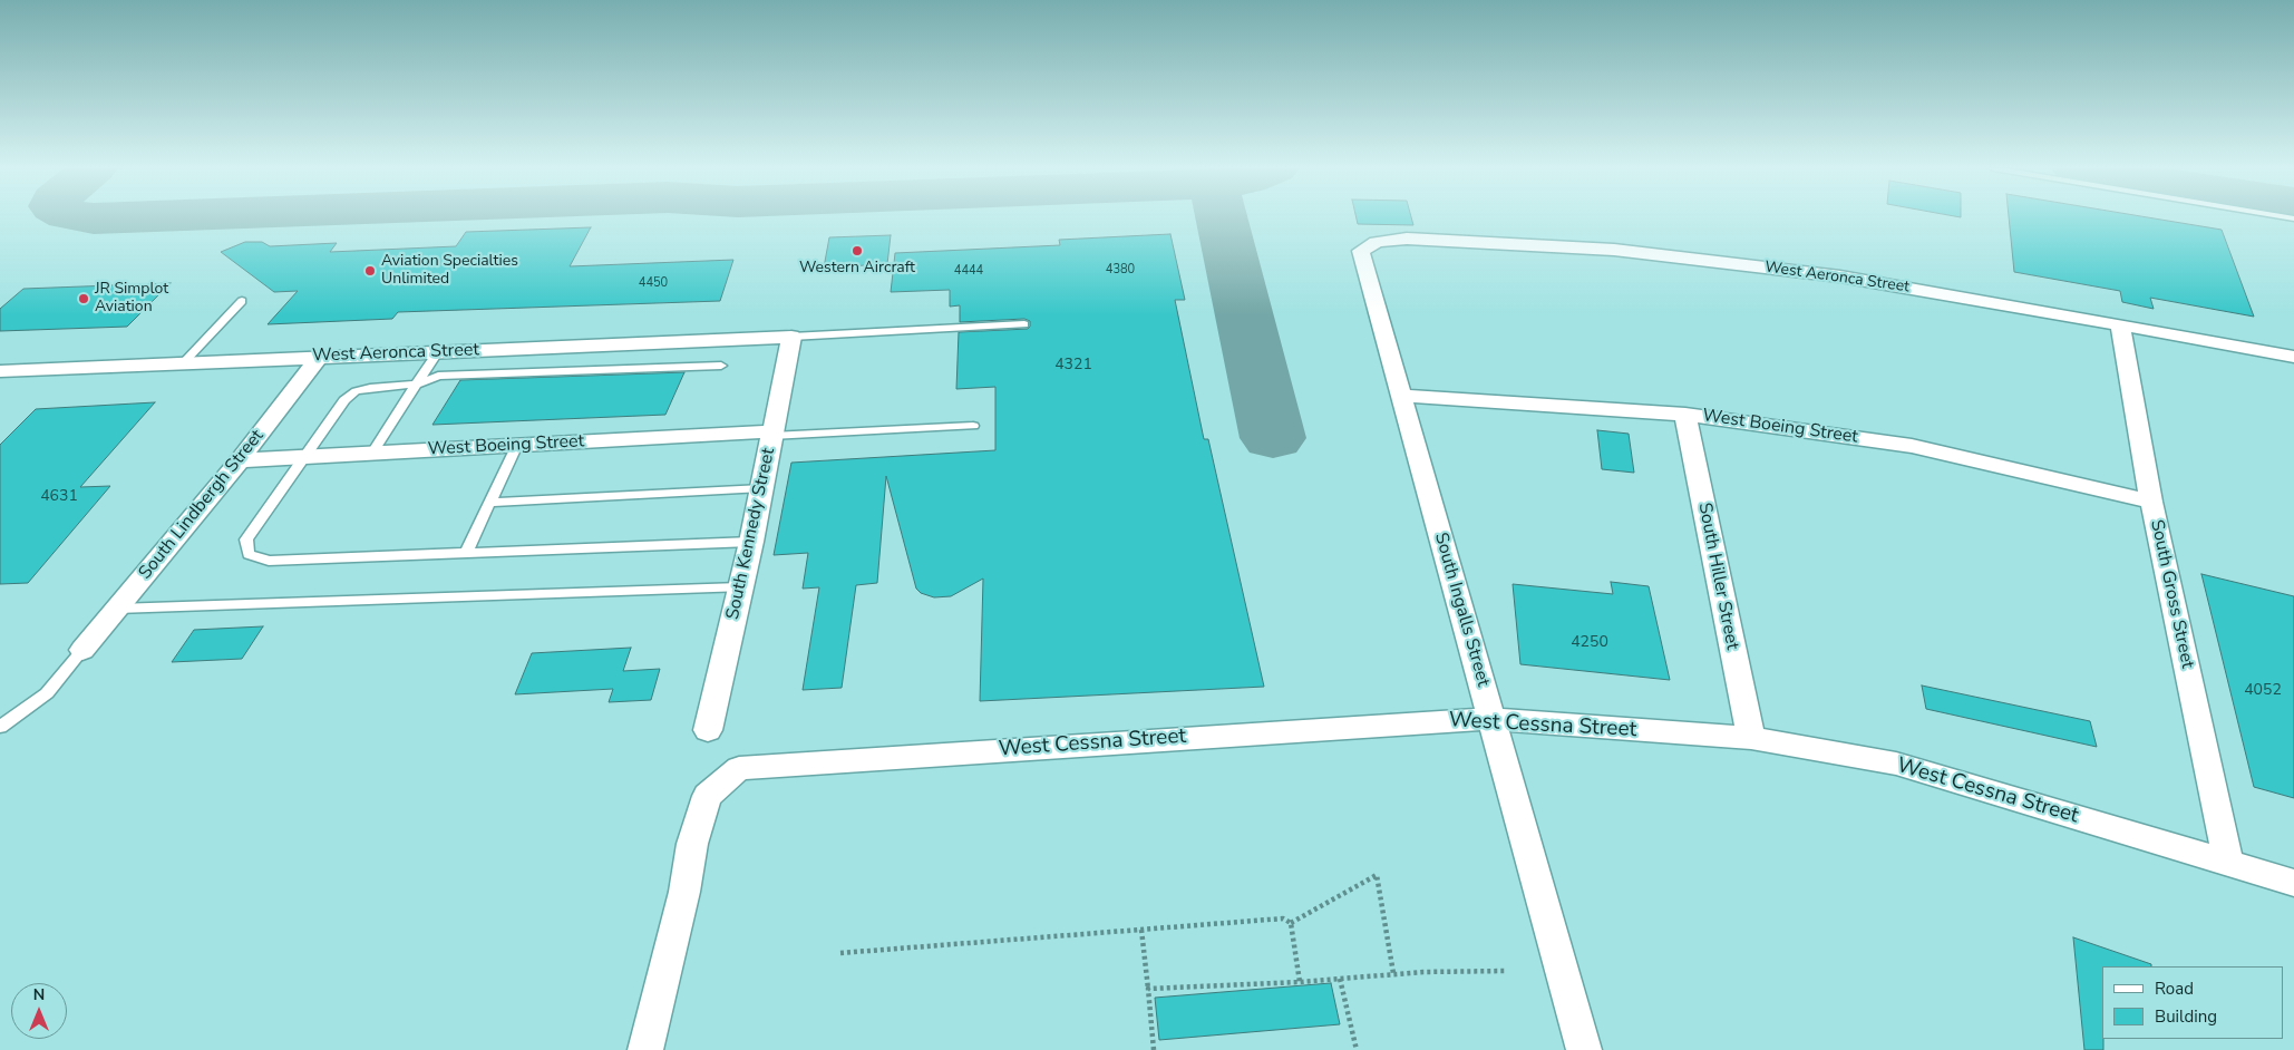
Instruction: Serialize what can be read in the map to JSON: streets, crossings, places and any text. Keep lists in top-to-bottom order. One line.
{"streets":{"street":["West Aeronca Street","West Boeing Street","South Lindbergh Street","South Kennedy Street","South Hiller Street","South Gross Street","South Ingalls Street","West Cessna Street"]},"crossings":[["West Aeronca Street","South Lindbergh Street"],["West Aeronca Street","South Kennedy Street"],["West Aeronca Street","South Gross Street"],["West Aeronca Street","South Ingalls Street"],["West Boeing Street","South Lindbergh Street"],["West Boeing Street","South Kennedy Street"],["West Boeing Street","South Hiller Street"],["West Boeing Street","South Gross Street"],["West Boeing Street","South Ingalls Street"],["South Hiller Street","West Cessna Street"],["South Gross Street","West Cessna Street"],["South Ingalls Street","West Cessna Street"]],"places":["Western Aircraft","Aviation Specialties Unlimited","JR Simplot Aviation"],"house_numbers":["4380","4444","4450","4321","4631","4250","4052"],"legend":["Road","Building"],"north":"top"}
